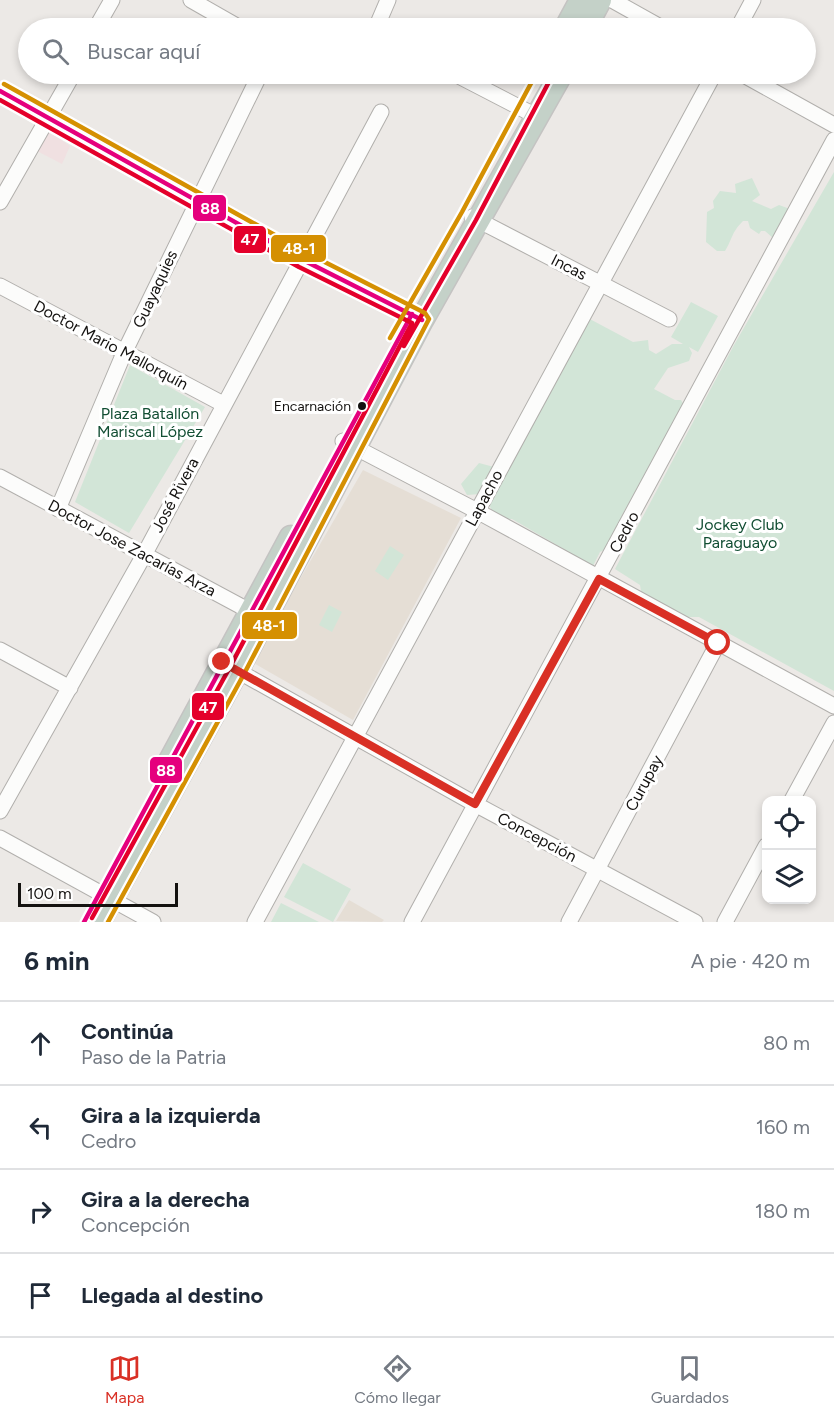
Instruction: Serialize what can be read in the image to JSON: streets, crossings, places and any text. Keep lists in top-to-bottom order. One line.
{"streets":{"street":["Incas","Guayaquies","Doctor Mario Mallorquín","José Rivera","Lapacho","Cedro","Doctor Jose Zacarías Arza","Curupay","Concepción"]},"crossings":[["Incas","Lapacho"],["Guayaquies","Doctor Mario Mallorquín"],["Guayaquies","Doctor Jose Zacarías Arza"],["Doctor Mario Mallorquín","José Rivera"],["José Rivera","Doctor Jose Zacarías Arza"],["Lapacho","Concepción"],["Cedro","Concepción"],["Curupay","Concepción"]],"parks":["Plaza Batallón Mariscal López","Jockey Club Paraguayo"],"places":["Encarnación"],"lines":["transit line 47","transit line 48-1","transit line 88"],"scale_bar":"100 m","page":{"search":"Buscar aquí","scale":"100 m","heading":["6 min","A pie · 420 m"],"list":[["Continúa","Paso de la Patria","80 m"],["Gira a la izquierda","Cedro","160 m"],["Gira a la derecha","Concepción","180 m"],"Llegada al destino"],"nav":["Mapa","Cómo llegar","Guardados"]}}
